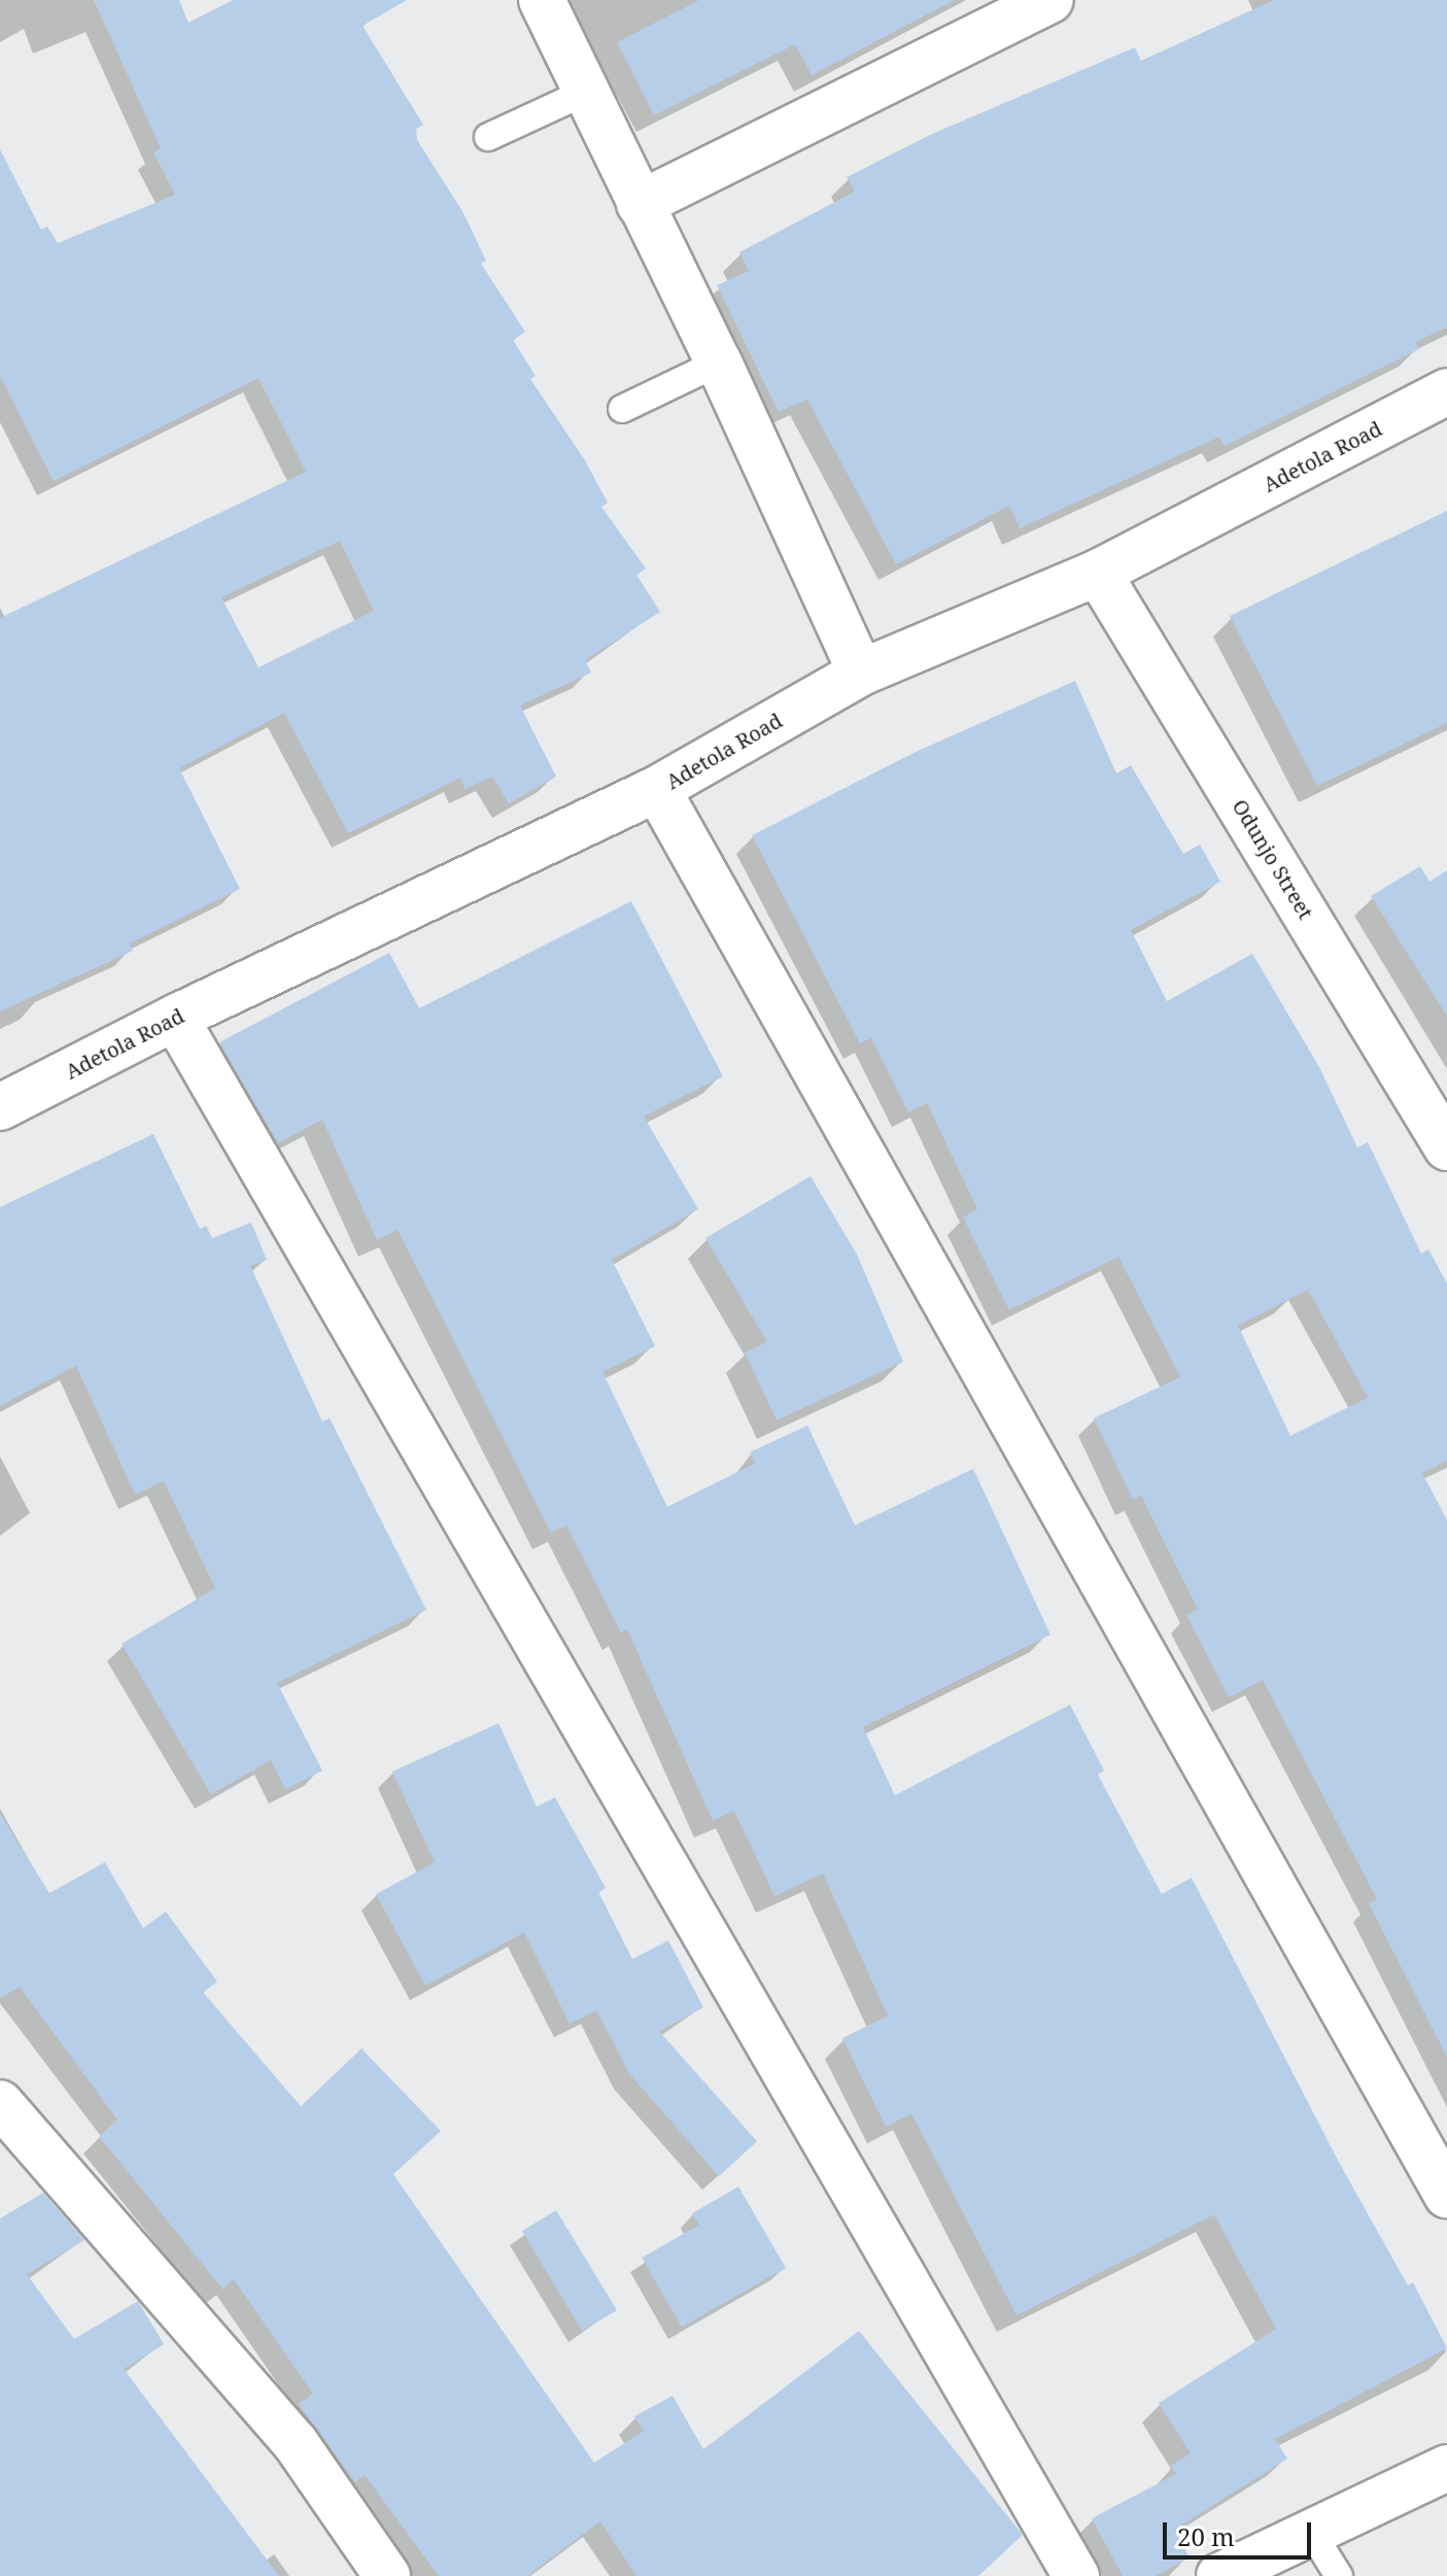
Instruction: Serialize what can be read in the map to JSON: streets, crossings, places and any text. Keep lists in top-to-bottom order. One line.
{"streets":{"street":["Adetola Road","Odunjo Street"]},"crossings":[["Adetola Road","Odunjo Street"]],"scale_bar":"20 m"}
